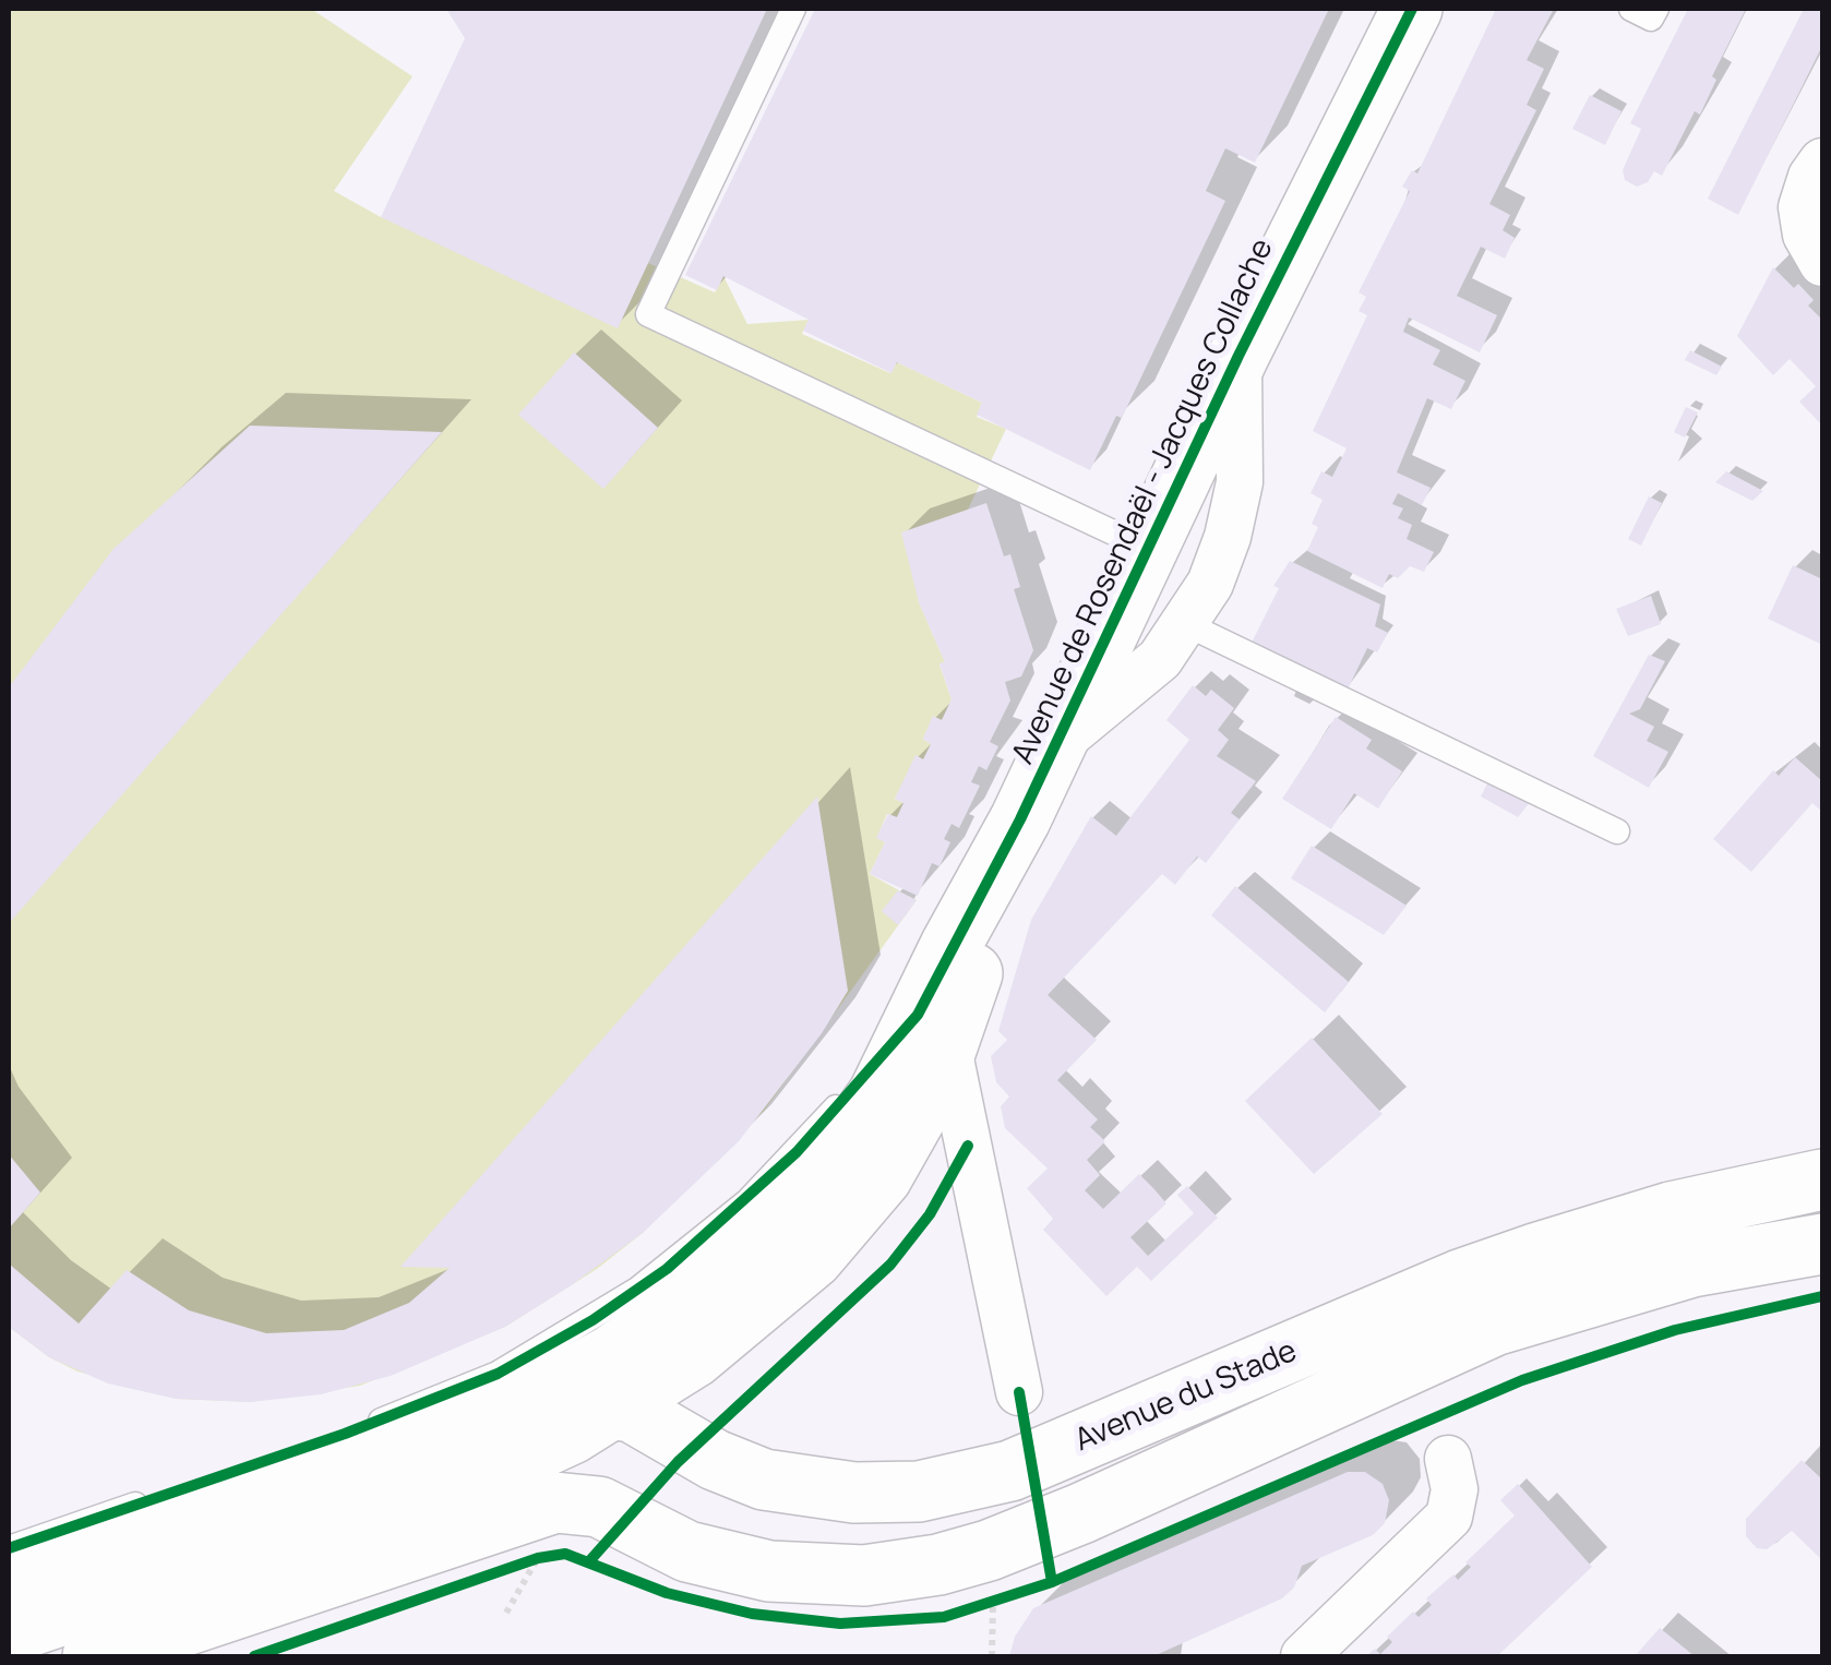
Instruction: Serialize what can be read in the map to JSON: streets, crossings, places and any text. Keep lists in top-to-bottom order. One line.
{"streets":{"main road":["Avenue de Rosendaël - Jacques Collache","Avenue du Stade"]},"crossings":[["Avenue de Rosendaël - Jacques Collache","Avenue du Stade"]]}
